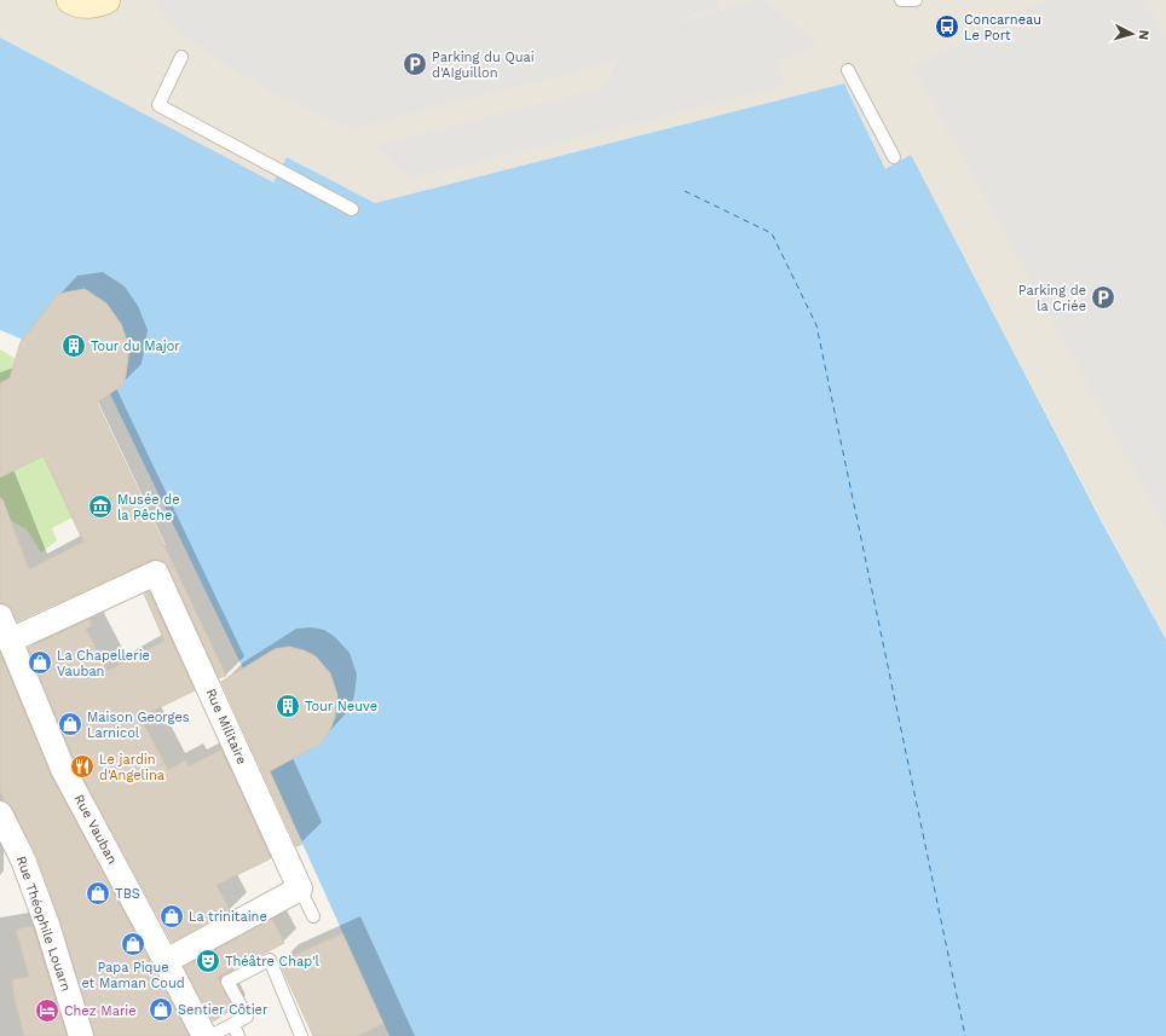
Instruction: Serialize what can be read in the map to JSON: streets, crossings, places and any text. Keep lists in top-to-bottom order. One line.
{"streets":{"street":["Rue Militaire","Rue Vauban","Rue Théophile Louarn"]},"crossings":[["Rue Militaire","Rue Vauban"]],"places":{"bus stop":["Concarneau Le Port"],"parking":["Parking du Quai d'AIguillon","Parking de la Criée"],"building":["Tour du Major","Tour Neuve"],"museum":["Musée de la Pêche"],"shop":["La Chapellerie Vauban","Maison Georges Larnicol","TBS","La trinitaine","Papa Pique et Maman Coud","Sentier Côtier"],"restaurant":["Le jardin d'Angelina"],"theatre":["Théâtre Chap'l"],"hotel":["Chez Marie"]},"north":"right"}
